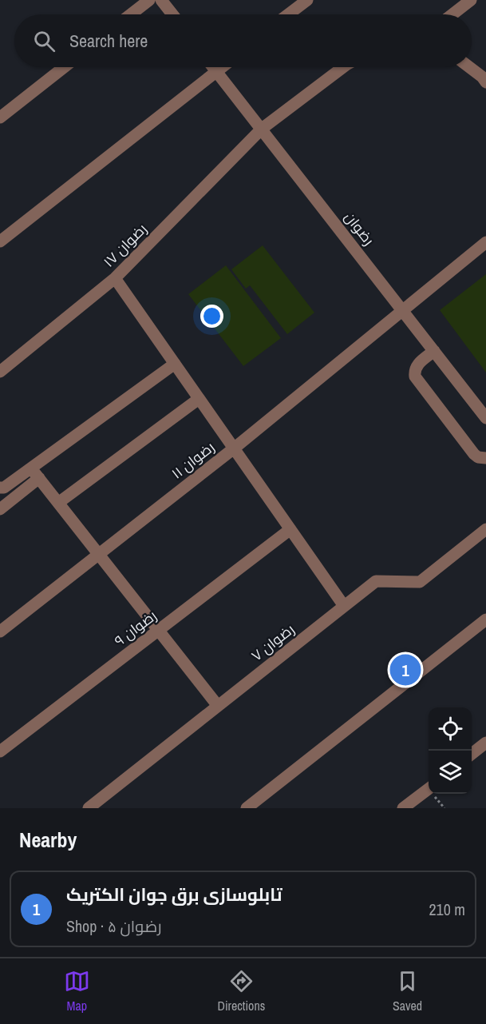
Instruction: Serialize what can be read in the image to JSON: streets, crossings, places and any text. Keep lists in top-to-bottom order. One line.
{"streets":{"street":["رضوان","رضوان ۱۷","رضوان ۱۱","رضوان ۹","رضوان ۷"]},"crossings":[["رضوان","رضوان ۱۷"],["رضوان","رضوان ۱۱"]],"page":{"search":"Search here","pins":"1","heading":"Nearby","list":[{"mark":"1","name":"تابلوسازی برق جوان الکتریک","note":"Shop · رضوان ۵","value":"210 m"}],"nav":["Map","Directions","Saved"]}}
